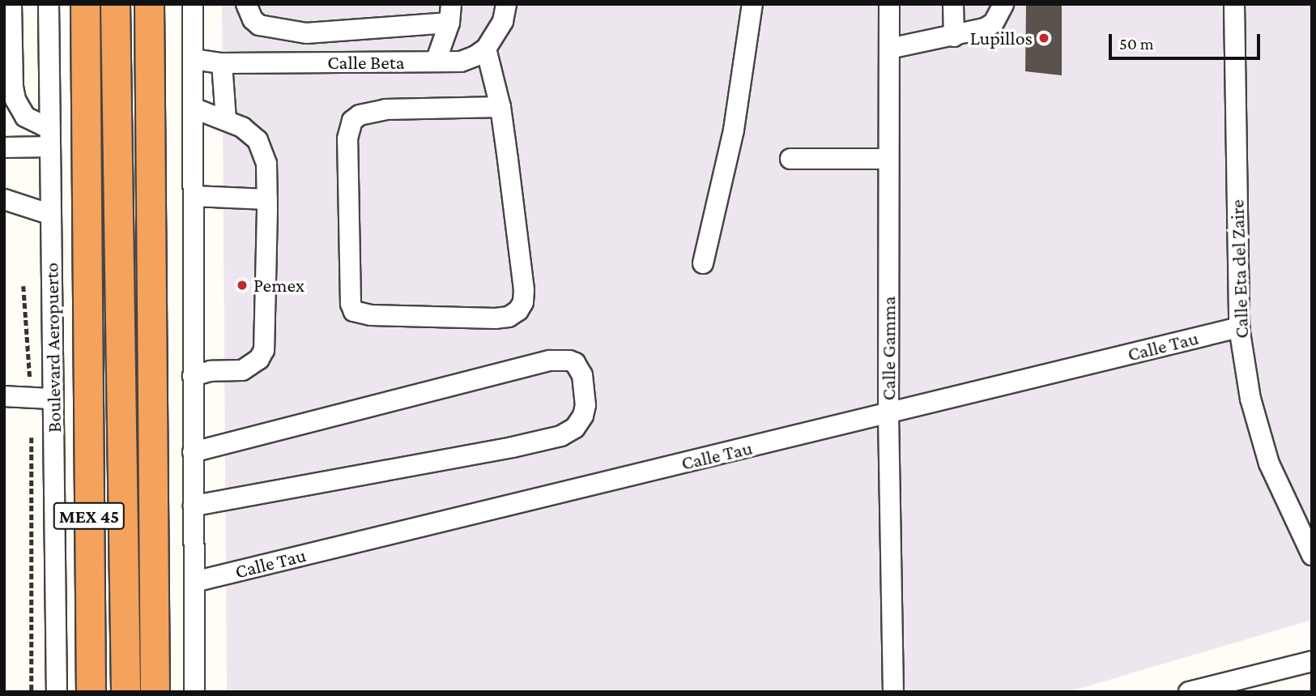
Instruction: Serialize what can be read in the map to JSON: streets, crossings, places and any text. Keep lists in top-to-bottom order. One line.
{"streets":{"highway":["Boulevard Aeropuerto","MEX 45"],"street":["Calle Beta","Calle Eta del Zaire","Calle Tau","Calle Gamma"]},"crossings":[["Calle Eta del Zaire","Calle Tau"],["Calle Tau","Calle Gamma"]],"places":["Lupillos","Pemex"],"scale_bar":"50 m"}
